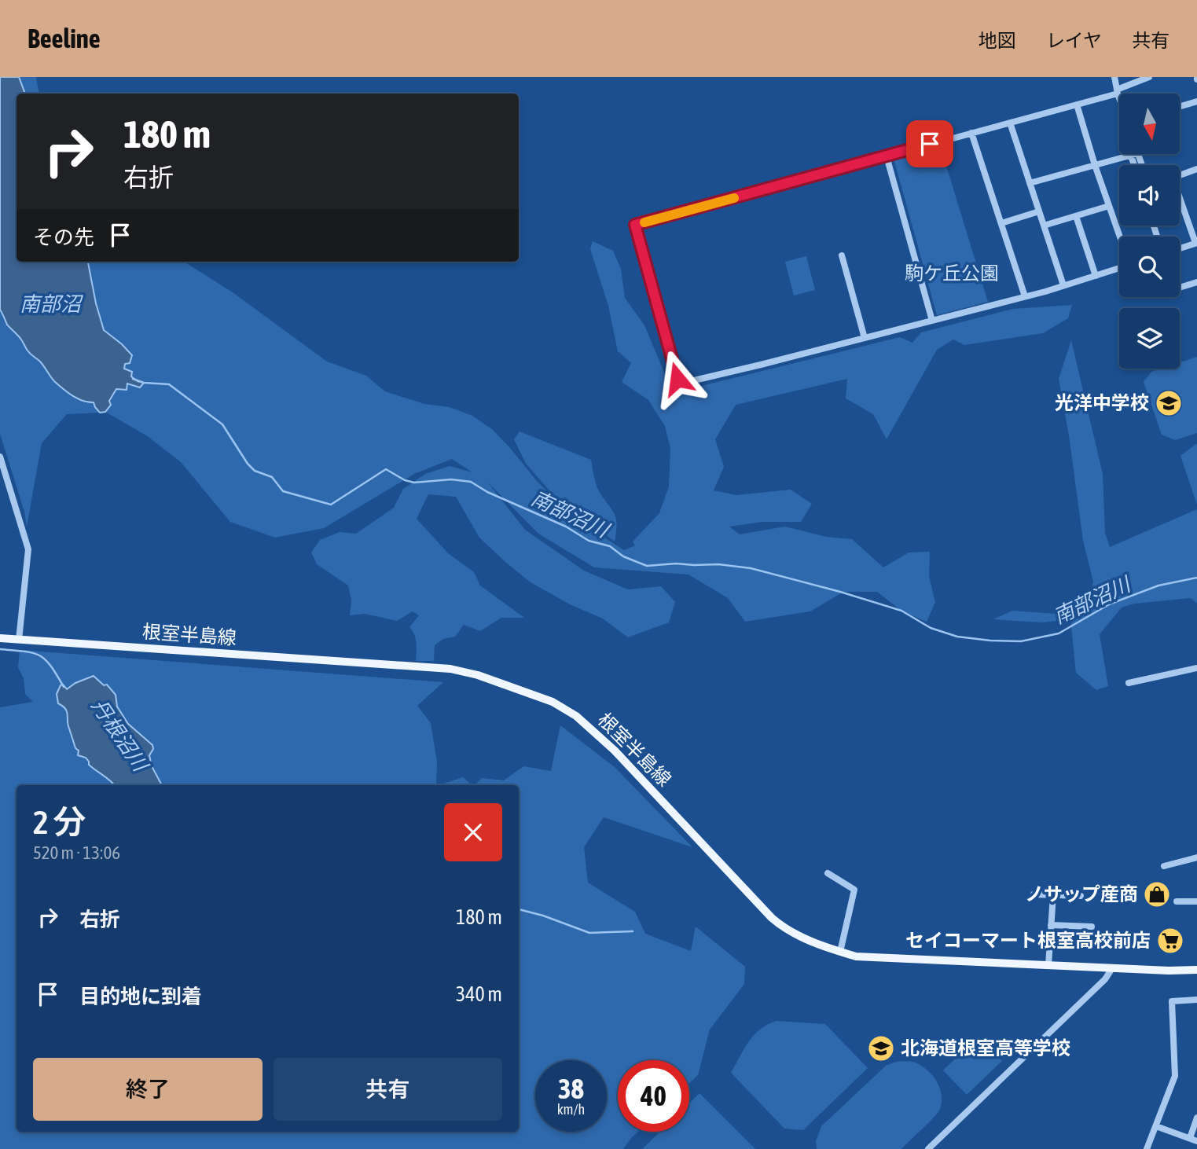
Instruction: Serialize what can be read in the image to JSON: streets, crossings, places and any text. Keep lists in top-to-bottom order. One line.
{"streets":{"main road":["根室半島線"]},"water":["南部沼","南部沼川","丹根沼川"],"parks":["駒ケ丘公園"],"places":{"school or university":["光洋中学校","北海道根室高等学校"],"shop":["ノサップ産商"],"supermarket":["セイコーマート根室高校前店"]},"north":"bottom","page":{"header":"Beeline","nav":["地図","レイヤ","共有"],"turn":["180 m","右折"],"then":"その先","heading":["2 分","520 m · 13:06"],"list":[{"name":"右折","value":"180 m"},{"name":"目的地に到着","value":"340 m"}],"buttons":["終了","共有"],"speed":"38 km/h","limit":"40"}}
